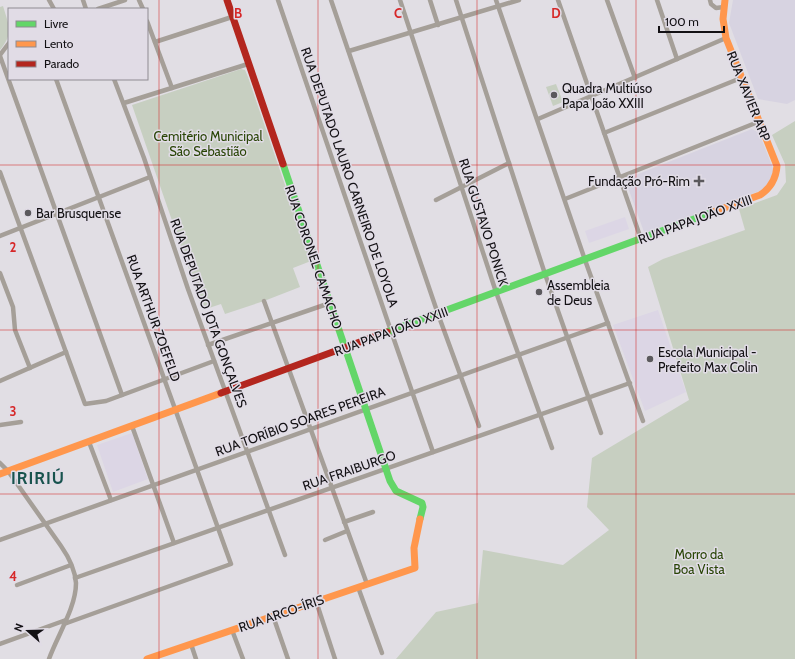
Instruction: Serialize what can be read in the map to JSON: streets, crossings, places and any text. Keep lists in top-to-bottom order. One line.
{"streets":{"main road":["RUA XAVIER ARP","RUA PAPA JOÃO XXIII","RUA CORONEL CAMACHO","RUA ARCO-ÍRIS"],"street":["RUA DEPUTADO LAURO CARNEIRO DE LOYOLA","RUA GUSTAVO PONICK","RUA DEPUTADO JOTA GONÇALVES","RUA ARTHUR ZOEFELD","RUA TORÍBIO SOARES PEREIRA","RUA FRAIBURGO"]},"crossings":[["RUA XAVIER ARP","RUA PAPA JOÃO XXIII"],["RUA DEPUTADO LAURO CARNEIRO DE LOYOLA","RUA PAPA JOÃO XXIII"],["RUA DEPUTADO LAURO CARNEIRO DE LOYOLA","RUA TORÍBIO SOARES PEREIRA"],["RUA DEPUTADO LAURO CARNEIRO DE LOYOLA","RUA FRAIBURGO"],["RUA PAPA JOÃO XXIII","RUA GUSTAVO PONICK"],["RUA PAPA JOÃO XXIII","RUA CORONEL CAMACHO"],["RUA PAPA JOÃO XXIII","RUA DEPUTADO JOTA GONÇALVES"],["RUA PAPA JOÃO XXIII","RUA ARTHUR ZOEFELD"],["RUA GUSTAVO PONICK","RUA TORÍBIO SOARES PEREIRA"],["RUA GUSTAVO PONICK","RUA FRAIBURGO"],["RUA CORONEL CAMACHO","RUA TORÍBIO SOARES PEREIRA"],["RUA CORONEL CAMACHO","RUA FRAIBURGO"],["RUA CORONEL CAMACHO","RUA ARCO-ÍRIS"],["RUA DEPUTADO JOTA GONÇALVES","RUA TORÍBIO SOARES PEREIRA"],["RUA DEPUTADO JOTA GONÇALVES","RUA FRAIBURGO"],["RUA ARTHUR ZOEFELD","RUA TORÍBIO SOARES PEREIRA"],["RUA ARTHUR ZOEFELD","RUA FRAIBURGO"]],"districts":["IRIRIÚ"],"parks":["Cemitério Municipal São Sebastião","Morro da Boa Vista"],"places":{"other":["Quadra Multiúso Papa João XXIII","Bar Brusquense","Assembleia de Deus","Escola Municipal - Prefeito Max Colin"],"health":["Fundação Pró-Rim"]},"legend":["Livre","Lento","Parado"],"scale_bar":"100 m","north":"left","grid":{"columns":["B","C","D"],"rows":["2","3","4"]}}
